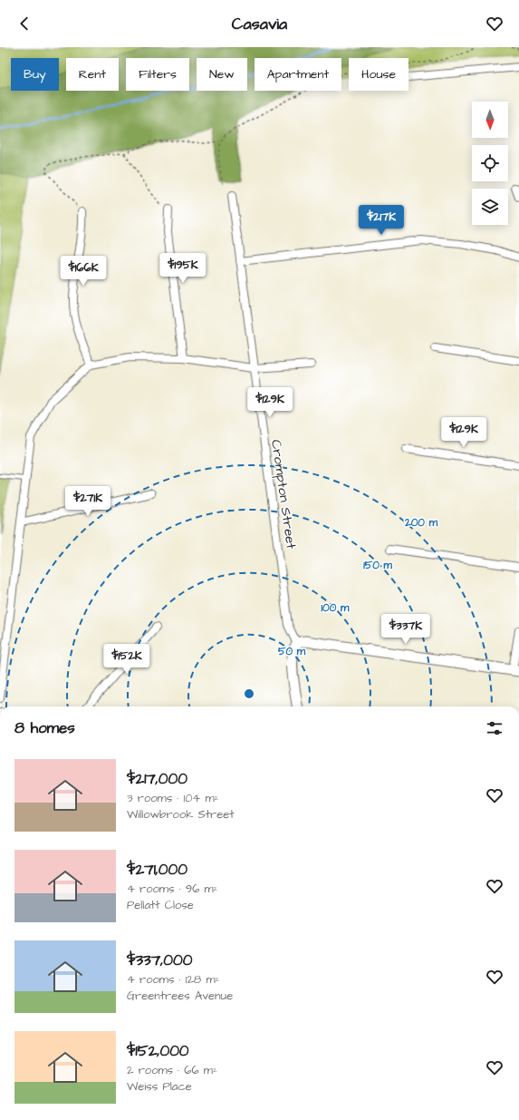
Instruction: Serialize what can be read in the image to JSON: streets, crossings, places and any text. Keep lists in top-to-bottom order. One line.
{"streets":{"street":["Crompton Street"]},"north":"bottom","page":{"header":"Casavia","chip":["Buy","Rent","Filters","New","Apartment","House"],"price":["$217K","$195K","$166K","$129K","$129K","$271K","$337K","$152K"],"heading":"8 homes","list":[{"name":"$217,000","note":"3 rooms · 104 m² · Willowbrook Street"},{"name":"$271,000","note":"4 rooms · 96 m² · Pellatt Close"},{"name":"$337,000","note":"4 rooms · 128 m² · Greentrees Avenue"},{"name":"$152,000","note":"2 rooms · 66 m² · Weiss Place"}]},"rings":["200 m","150 m","100 m","50 m"]}
